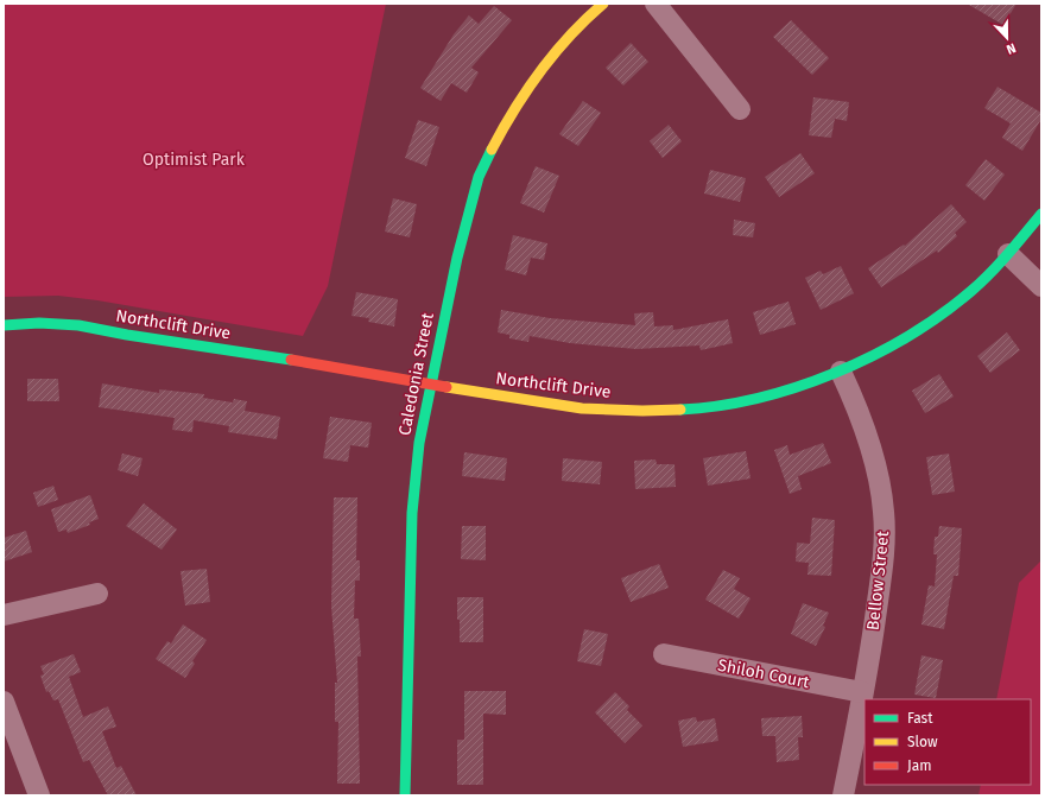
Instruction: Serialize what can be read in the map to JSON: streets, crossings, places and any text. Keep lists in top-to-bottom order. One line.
{"streets":{"street":["Northclift Drive","Caledonia Street","Bellow Street","Shiloh Court"]},"crossings":[["Northclift Drive","Caledonia Street"],["Northclift Drive","Bellow Street"],["Bellow Street","Shiloh Court"]],"parks":["Optimist Park"],"legend":["Fast","Slow","Jam"],"north":"bottom"}
